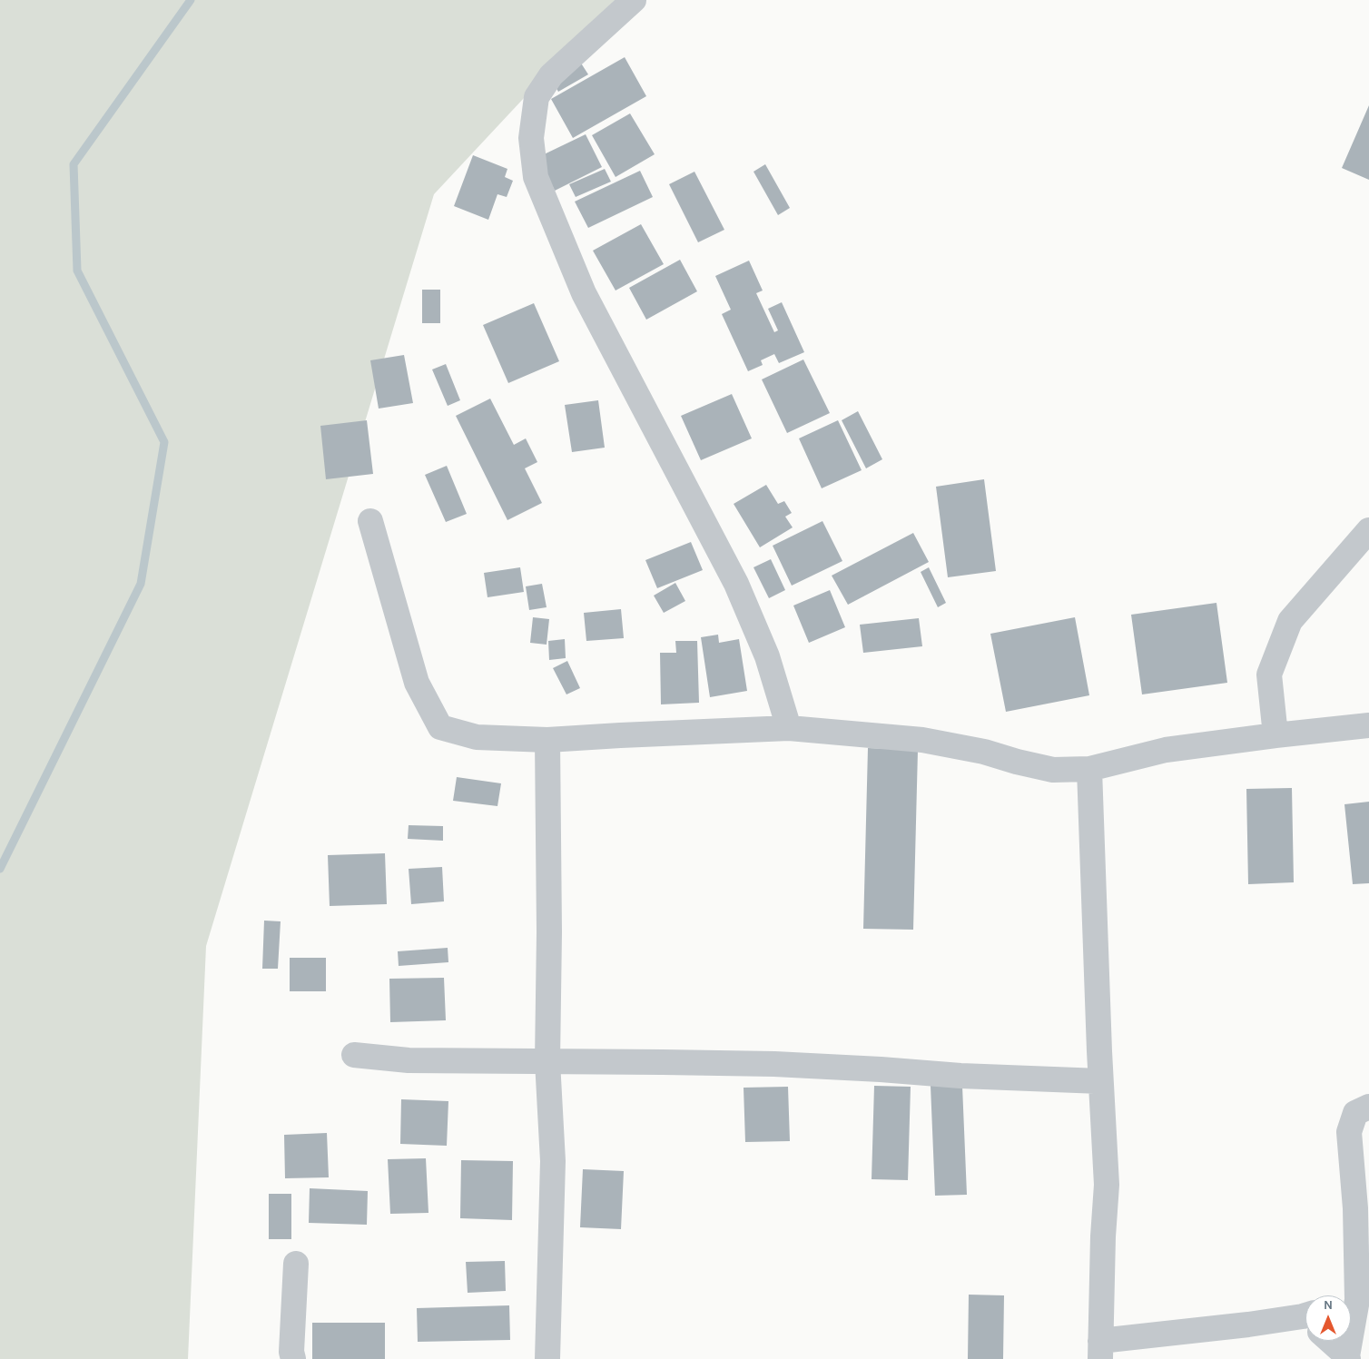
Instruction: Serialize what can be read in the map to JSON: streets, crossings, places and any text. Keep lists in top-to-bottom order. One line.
{"north":"top"}
